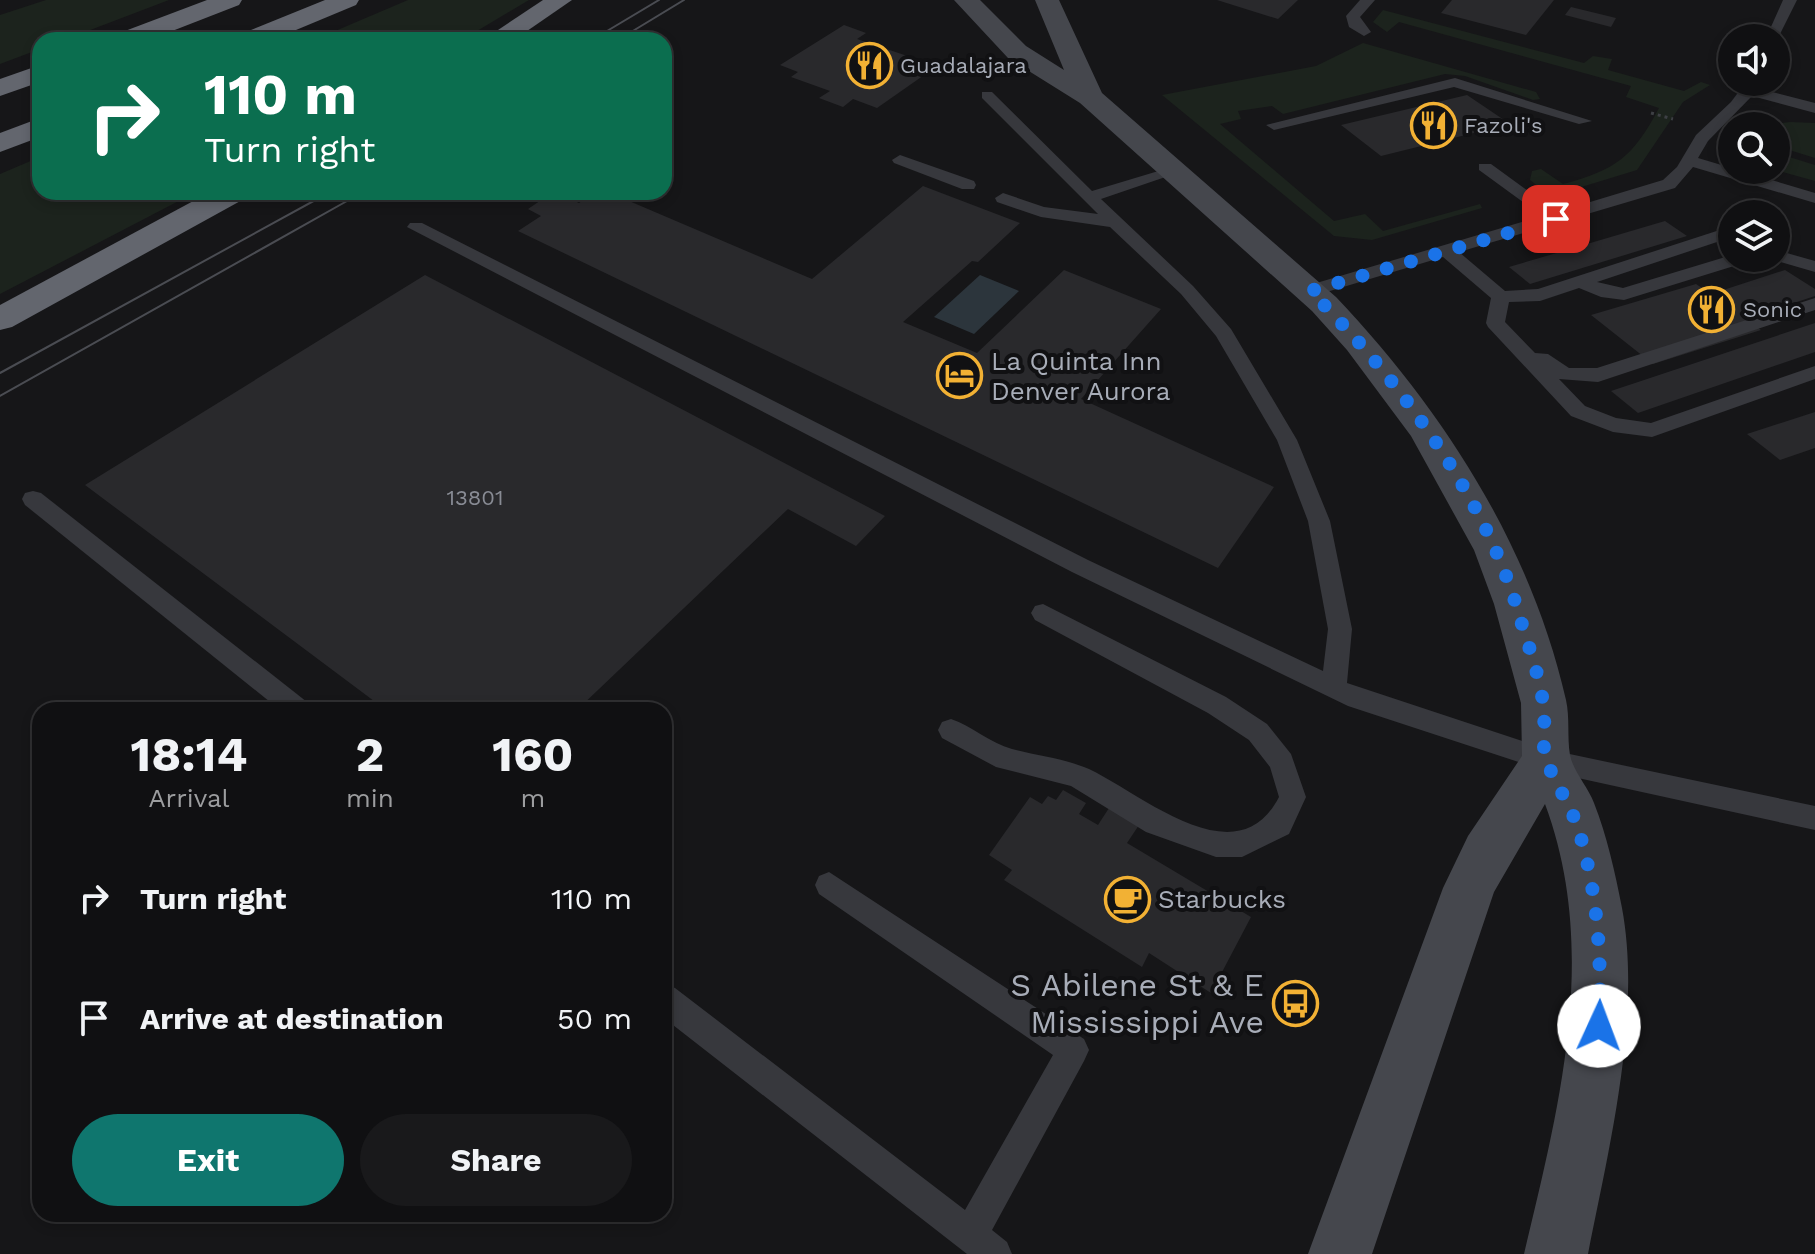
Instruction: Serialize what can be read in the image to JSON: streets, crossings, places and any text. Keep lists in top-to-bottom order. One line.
{"places":{"restaurant":["Guadalajara","Fazoli's","Sonic"],"hotel":["La Quinta Inn Denver Aurora"],"cafe":["Starbucks"],"bus stop":["S Abilene St & E Mississippi Ave"]},"house_numbers":["13801"],"page":{"turn":["110 m","Turn right"],"eta":["18:14","Arrival","2","min","160","m"],"list":[{"name":"Turn right","value":"110 m"},{"name":"Arrive at destination","value":"50 m"}],"buttons":["Exit","Share"]}}
